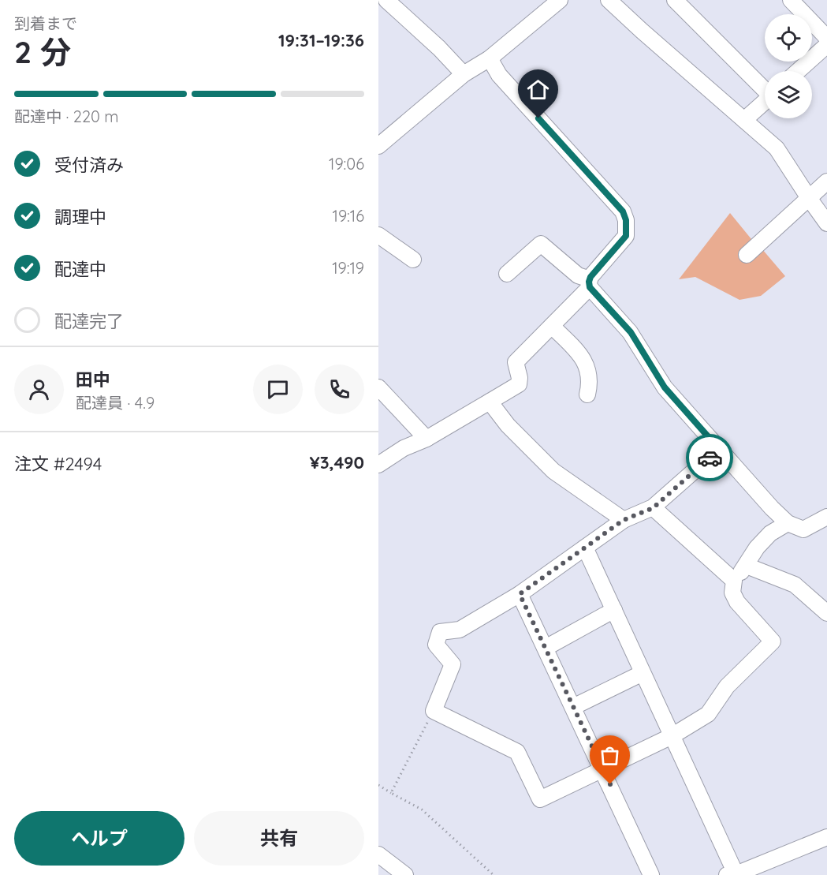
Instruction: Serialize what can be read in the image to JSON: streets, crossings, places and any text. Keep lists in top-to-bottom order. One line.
{"page":{"heading":["2 分","到着まで","19:31–19:36"],"panel":["田中","配達員 · 4.9","注文 #2494","¥3,490"],"bar":"配達中 · 220 m","list":[["受付済み","19:06"],["調理中","19:16"],["配達中","19:19"],"配達完了"],"buttons":["ヘルプ","共有"]}}
